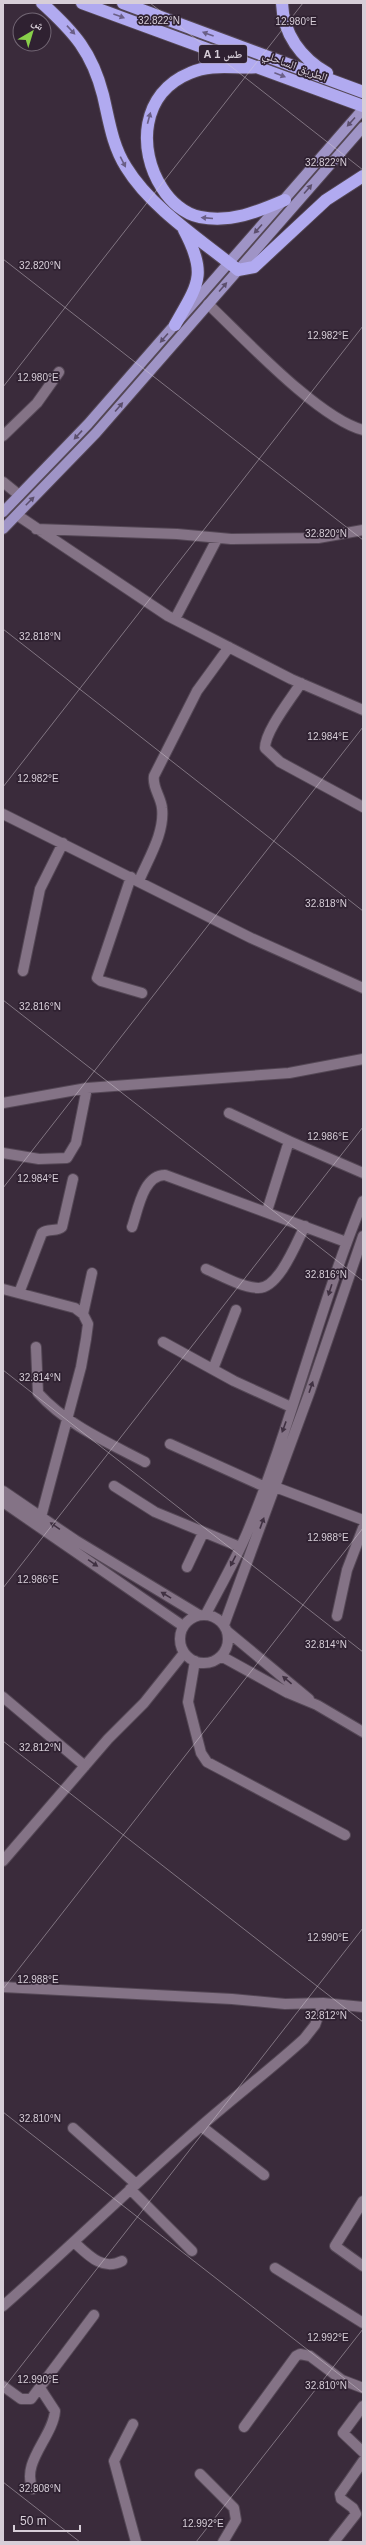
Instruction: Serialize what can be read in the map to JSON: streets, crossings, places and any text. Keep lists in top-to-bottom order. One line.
{"streets":{"highway":["A 1 طس","الطريق الساحلي"]},"scale_bar":"50 m","north":"top right","coordinates":["32.822°N","12.980°E","32.820°N","12.982°E","32.818°N","12.984°E","32.816°N","12.986°E","32.814°N","12.988°E","32.812°N","12.990°E","32.810°N","12.992°E","32.808°N"]}
